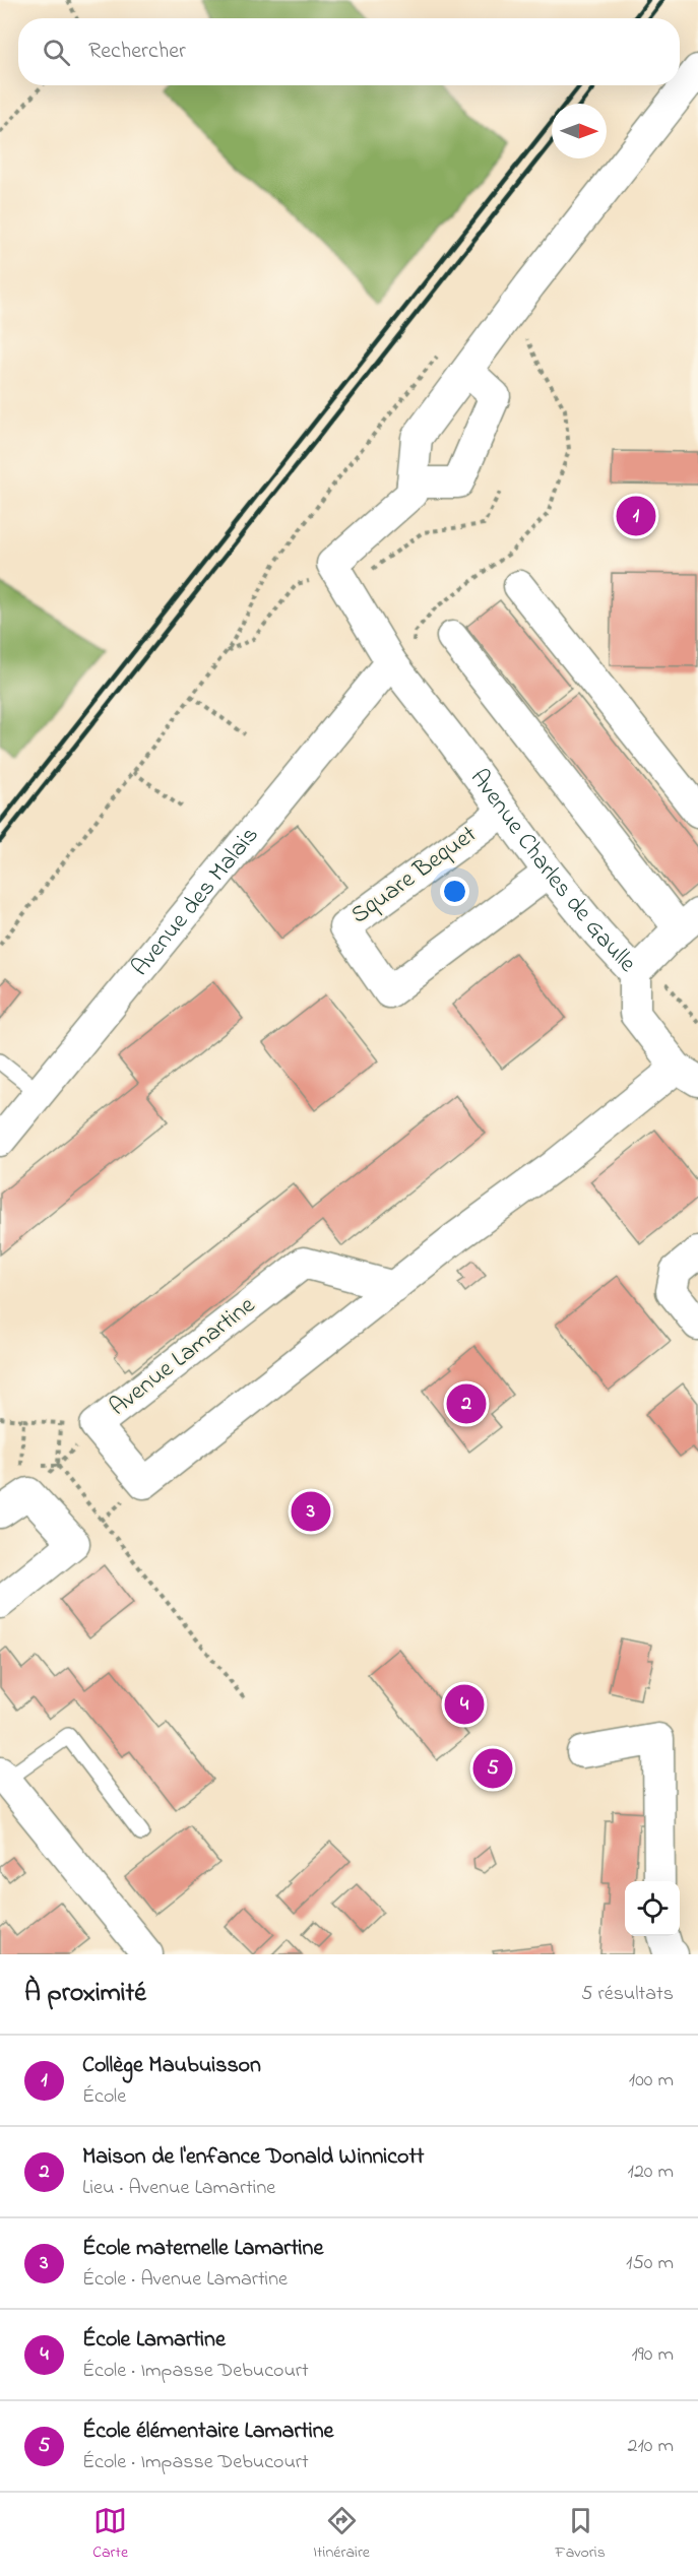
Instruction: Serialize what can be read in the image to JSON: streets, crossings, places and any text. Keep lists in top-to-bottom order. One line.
{"streets":{"street":["Avenue Charles de Gaulle","Square Bequet","Avenue des Malais","Avenue Lamartine"]},"crossings":[["Avenue Charles de Gaulle","Square Bequet"],["Avenue Charles de Gaulle","Avenue des Malais"]],"north":"right","page":{"search":"Rechercher","pins":["1","2","3","4","5"],"heading":["À proximité","5 résultats"],"list":[{"mark":"1","name":"Collège Maubuisson","note":"École","value":"100 m"},{"mark":"2","name":"Maison de l'enfance Donald Winnicott","note":"Lieu · Avenue Lamartine","value":"120 m"},{"mark":"3","name":"École maternelle Lamartine","note":"École · Avenue Lamartine","value":"150 m"},{"mark":"4","name":"École Lamartine","note":"École · Impasse Debucourt","value":"190 m"},{"mark":"5","name":"École élémentaire Lamartine","note":"École · Impasse Debucourt","value":"210 m"}],"nav":["Carte","Itinéraire","Favoris"]}}
